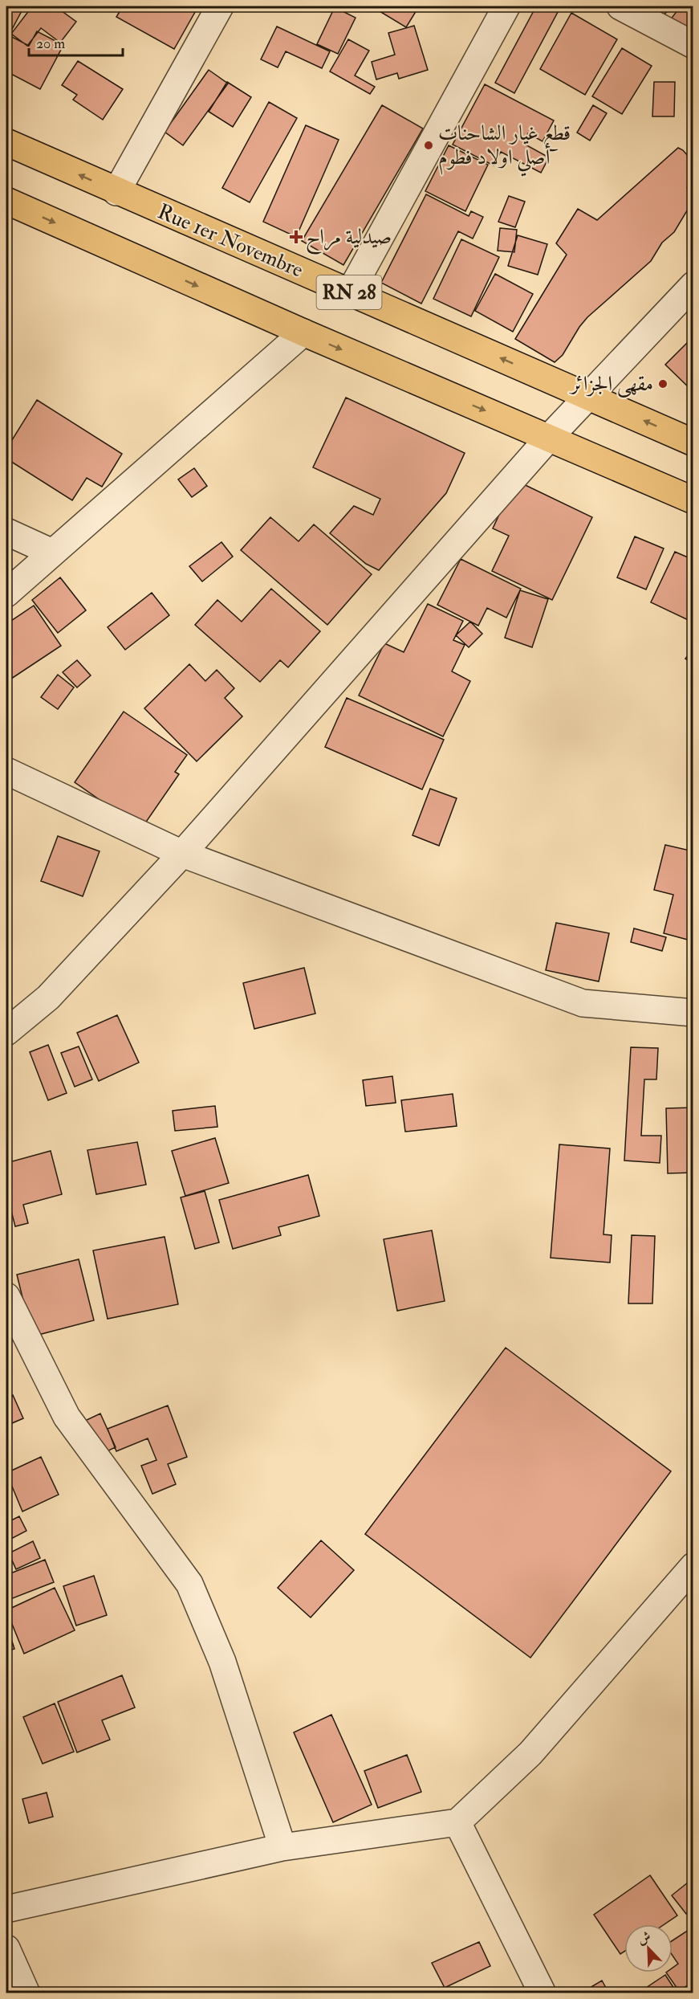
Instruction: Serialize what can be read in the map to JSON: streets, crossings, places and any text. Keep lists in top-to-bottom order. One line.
{"streets":{"main road":["Rue 1er Novembre","RN 28"]},"places":{"other":["قطع غيار الشاحنات أصلي اولاد فطوم","مقهى الجزائر"],"health":["صيدلية مراح"]},"scale_bar":"20 m","north":"top left"}
